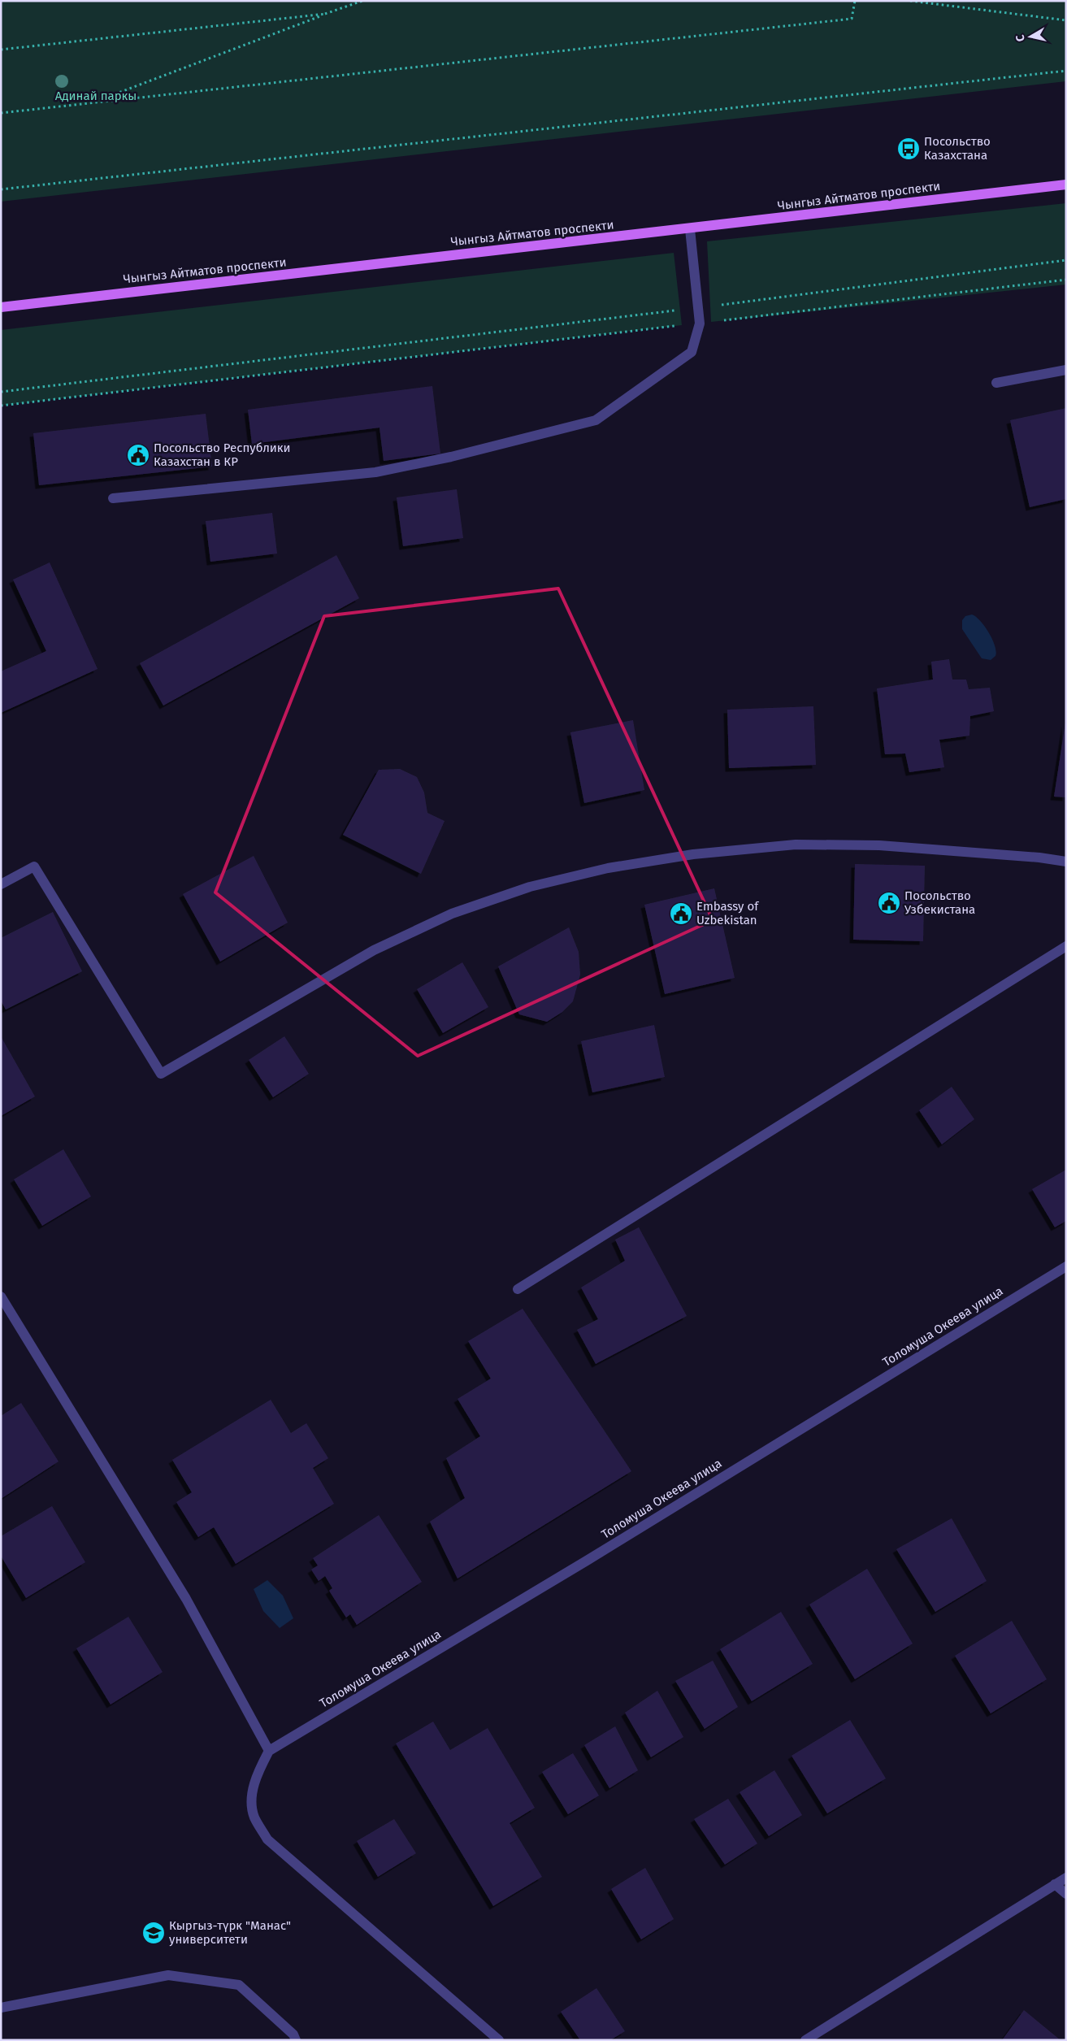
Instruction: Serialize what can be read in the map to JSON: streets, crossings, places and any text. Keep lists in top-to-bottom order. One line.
{"streets":{"main road":["Чынгыз Айтматов проспекти"],"street":["Толомуша Океева улица"]},"parks":["Адинай паркы"],"places":{"bus stop":["Посольство Казахстана"],"public building":["Посольство Республики Казахстан в КР","Посольство Узбекистана","Embassy of Uzbekistan"],"school or university":["Кыргыз-түрк \"Манас\" университети"]},"north":"left"}
